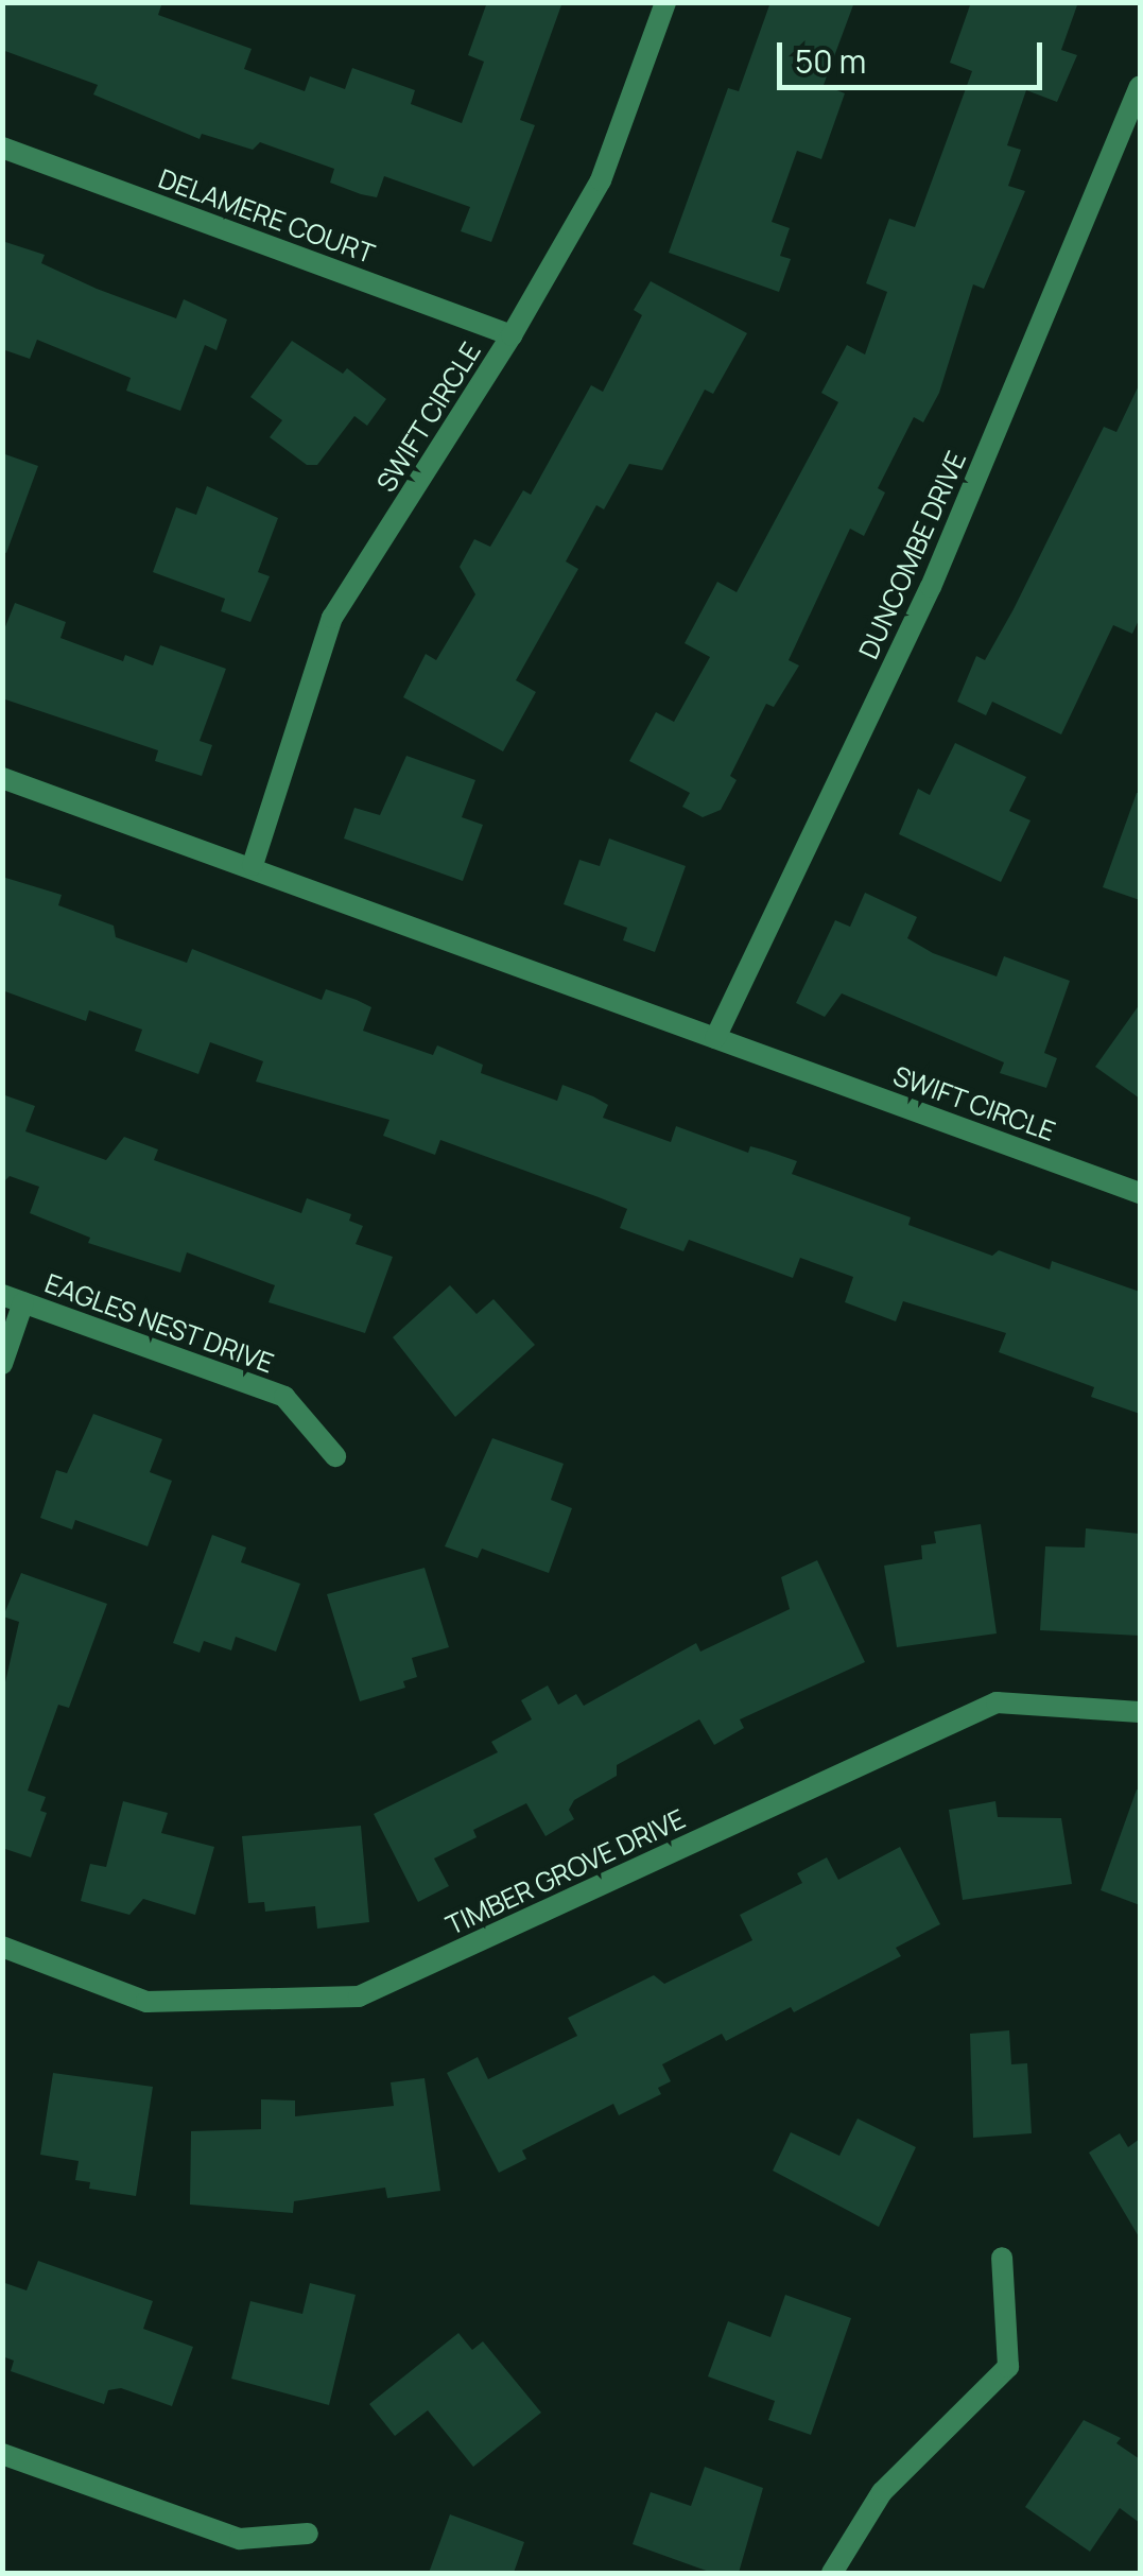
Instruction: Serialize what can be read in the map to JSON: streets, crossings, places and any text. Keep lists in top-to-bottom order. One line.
{"streets":{"street":["DELAMERE COURT","SWIFT CIRCLE","DUNCOMBE DRIVE","EAGLES NEST DRIVE","TIMBER GROVE DRIVE"]},"crossings":[["DELAMERE COURT","SWIFT CIRCLE"],["SWIFT CIRCLE","DUNCOMBE DRIVE"]],"scale_bar":"50 m"}
